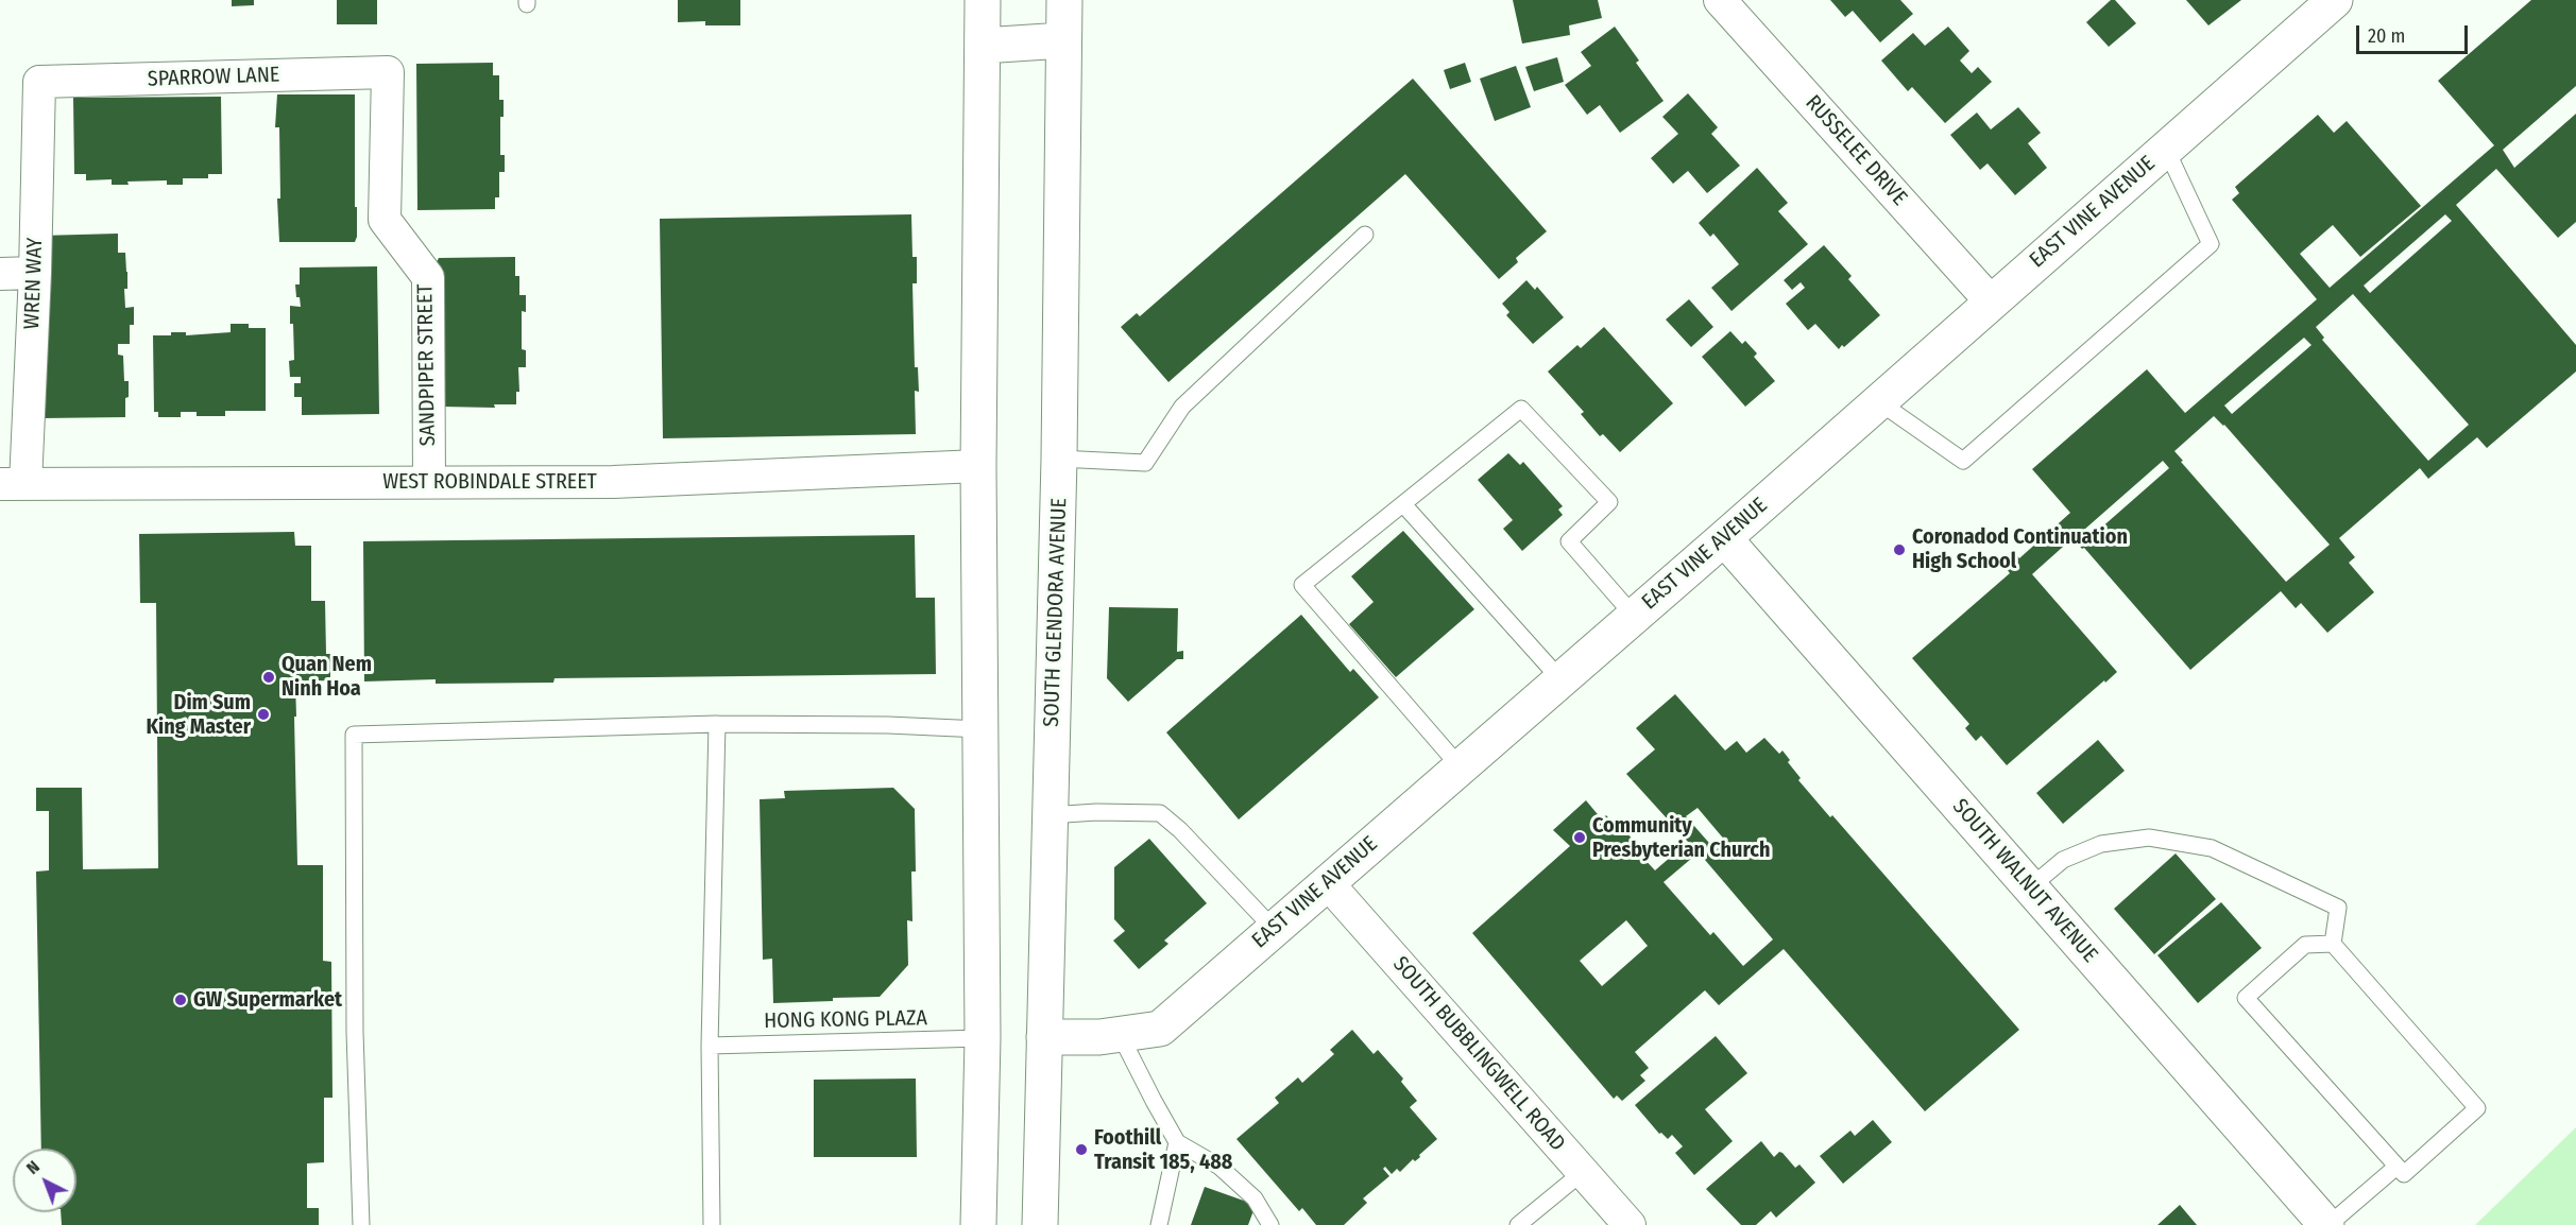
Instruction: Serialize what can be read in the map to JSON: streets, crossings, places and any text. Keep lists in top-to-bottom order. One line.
{"streets":{"street":["SPARROW LANE","RUSSELEE DRIVE","EAST VINE AVENUE","WREN WAY","SANDPIPER STREET","WEST ROBINDALE STREET","SOUTH GLENDORA AVENUE","SOUTH WALNUT AVENUE","SOUTH BUBBLINGWELL ROAD"],"lane":["HONG KONG PLAZA"]},"crossings":[["SPARROW LANE","WREN WAY"],["SPARROW LANE","SANDPIPER STREET"],["RUSSELEE DRIVE","EAST VINE AVENUE"],["EAST VINE AVENUE","SOUTH GLENDORA AVENUE"],["EAST VINE AVENUE","SOUTH WALNUT AVENUE"],["EAST VINE AVENUE","SOUTH BUBBLINGWELL ROAD"],["WREN WAY","WEST ROBINDALE STREET"],["SANDPIPER STREET","WEST ROBINDALE STREET"]],"places":["Coronadod Continuation High School","Quan Nem Ninh Hoa","Dim Sum King Master","Community Presbyterian Church","GW Supermarket","Foothill Transit 185, 488"],"scale_bar":"20 m","north":"top left"}
